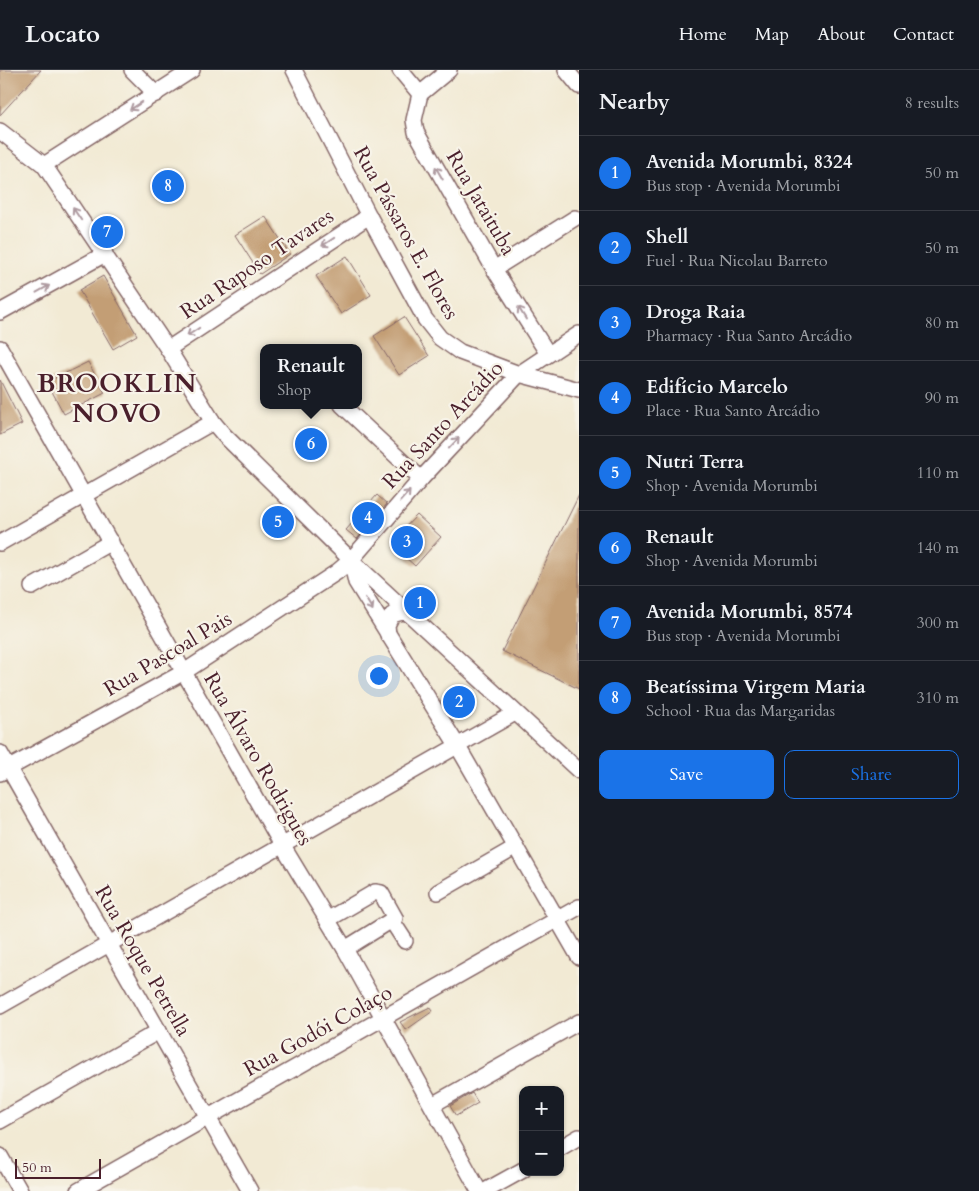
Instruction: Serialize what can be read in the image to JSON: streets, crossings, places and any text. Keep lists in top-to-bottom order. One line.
{"streets":{"street":["Rua Jataituba","Rua Pássaros E. Flores","Rua Raposo Tavares","Rua Santo Arcádio","Rua Pascoal Pais","Rua Álvaro Rodrigues","Rua Roque Petrella","Rua Godói Colaço"]},"crossings":[["Rua Jataituba","Rua Santo Arcádio"],["Rua Pássaros E. Flores","Rua Raposo Tavares"],["Rua Pássaros E. Flores","Rua Santo Arcádio"],["Rua Santo Arcádio","Rua Pascoal Pais"],["Rua Pascoal Pais","Rua Álvaro Rodrigues"],["Rua Pascoal Pais","Rua Roque Petrella"],["Rua Álvaro Rodrigues","Rua Godói Colaço"],["Rua Roque Petrella","Rua Godói Colaço"]],"one_way":["Rua Jataituba","Rua Raposo Tavares","Rua Santo Arcádio"],"districts":["BROOKLIN NOVO"],"scale_bar":"50 m","page":{"header":"Locato","nav":["Home","Map","About","Contact"],"heading":["Nearby","8 results"],"list":[{"mark":"1","name":"Avenida Morumbi, 8324","note":"Bus stop · Avenida Morumbi","value":"50 m"},{"mark":"2","name":"Shell","note":"Fuel · Rua Nicolau Barreto","value":"50 m"},{"mark":"3","name":"Droga Raia","note":"Pharmacy · Rua Santo Arcádio","value":"80 m"},{"mark":"4","name":"Edifício Marcelo","note":"Place · Rua Santo Arcádio","value":"90 m"},{"mark":"5","name":"Nutri Terra","note":"Shop · Avenida Morumbi","value":"110 m"},{"mark":"6","name":"Renault","note":"Shop · Avenida Morumbi","value":"140 m"},{"mark":"7","name":"Avenida Morumbi, 8574","note":"Bus stop · Avenida Morumbi","value":"300 m"},{"mark":"8","name":"Beatíssima Virgem Maria","note":"School · Rua das Margaridas","value":"310 m"}],"pins":["8","7","6","4","5","3","1","2"],"popup":["Renault","Shop"],"buttons":["Save","Share"],"map_buttons":["+","−"],"scale":"50 m"}}
